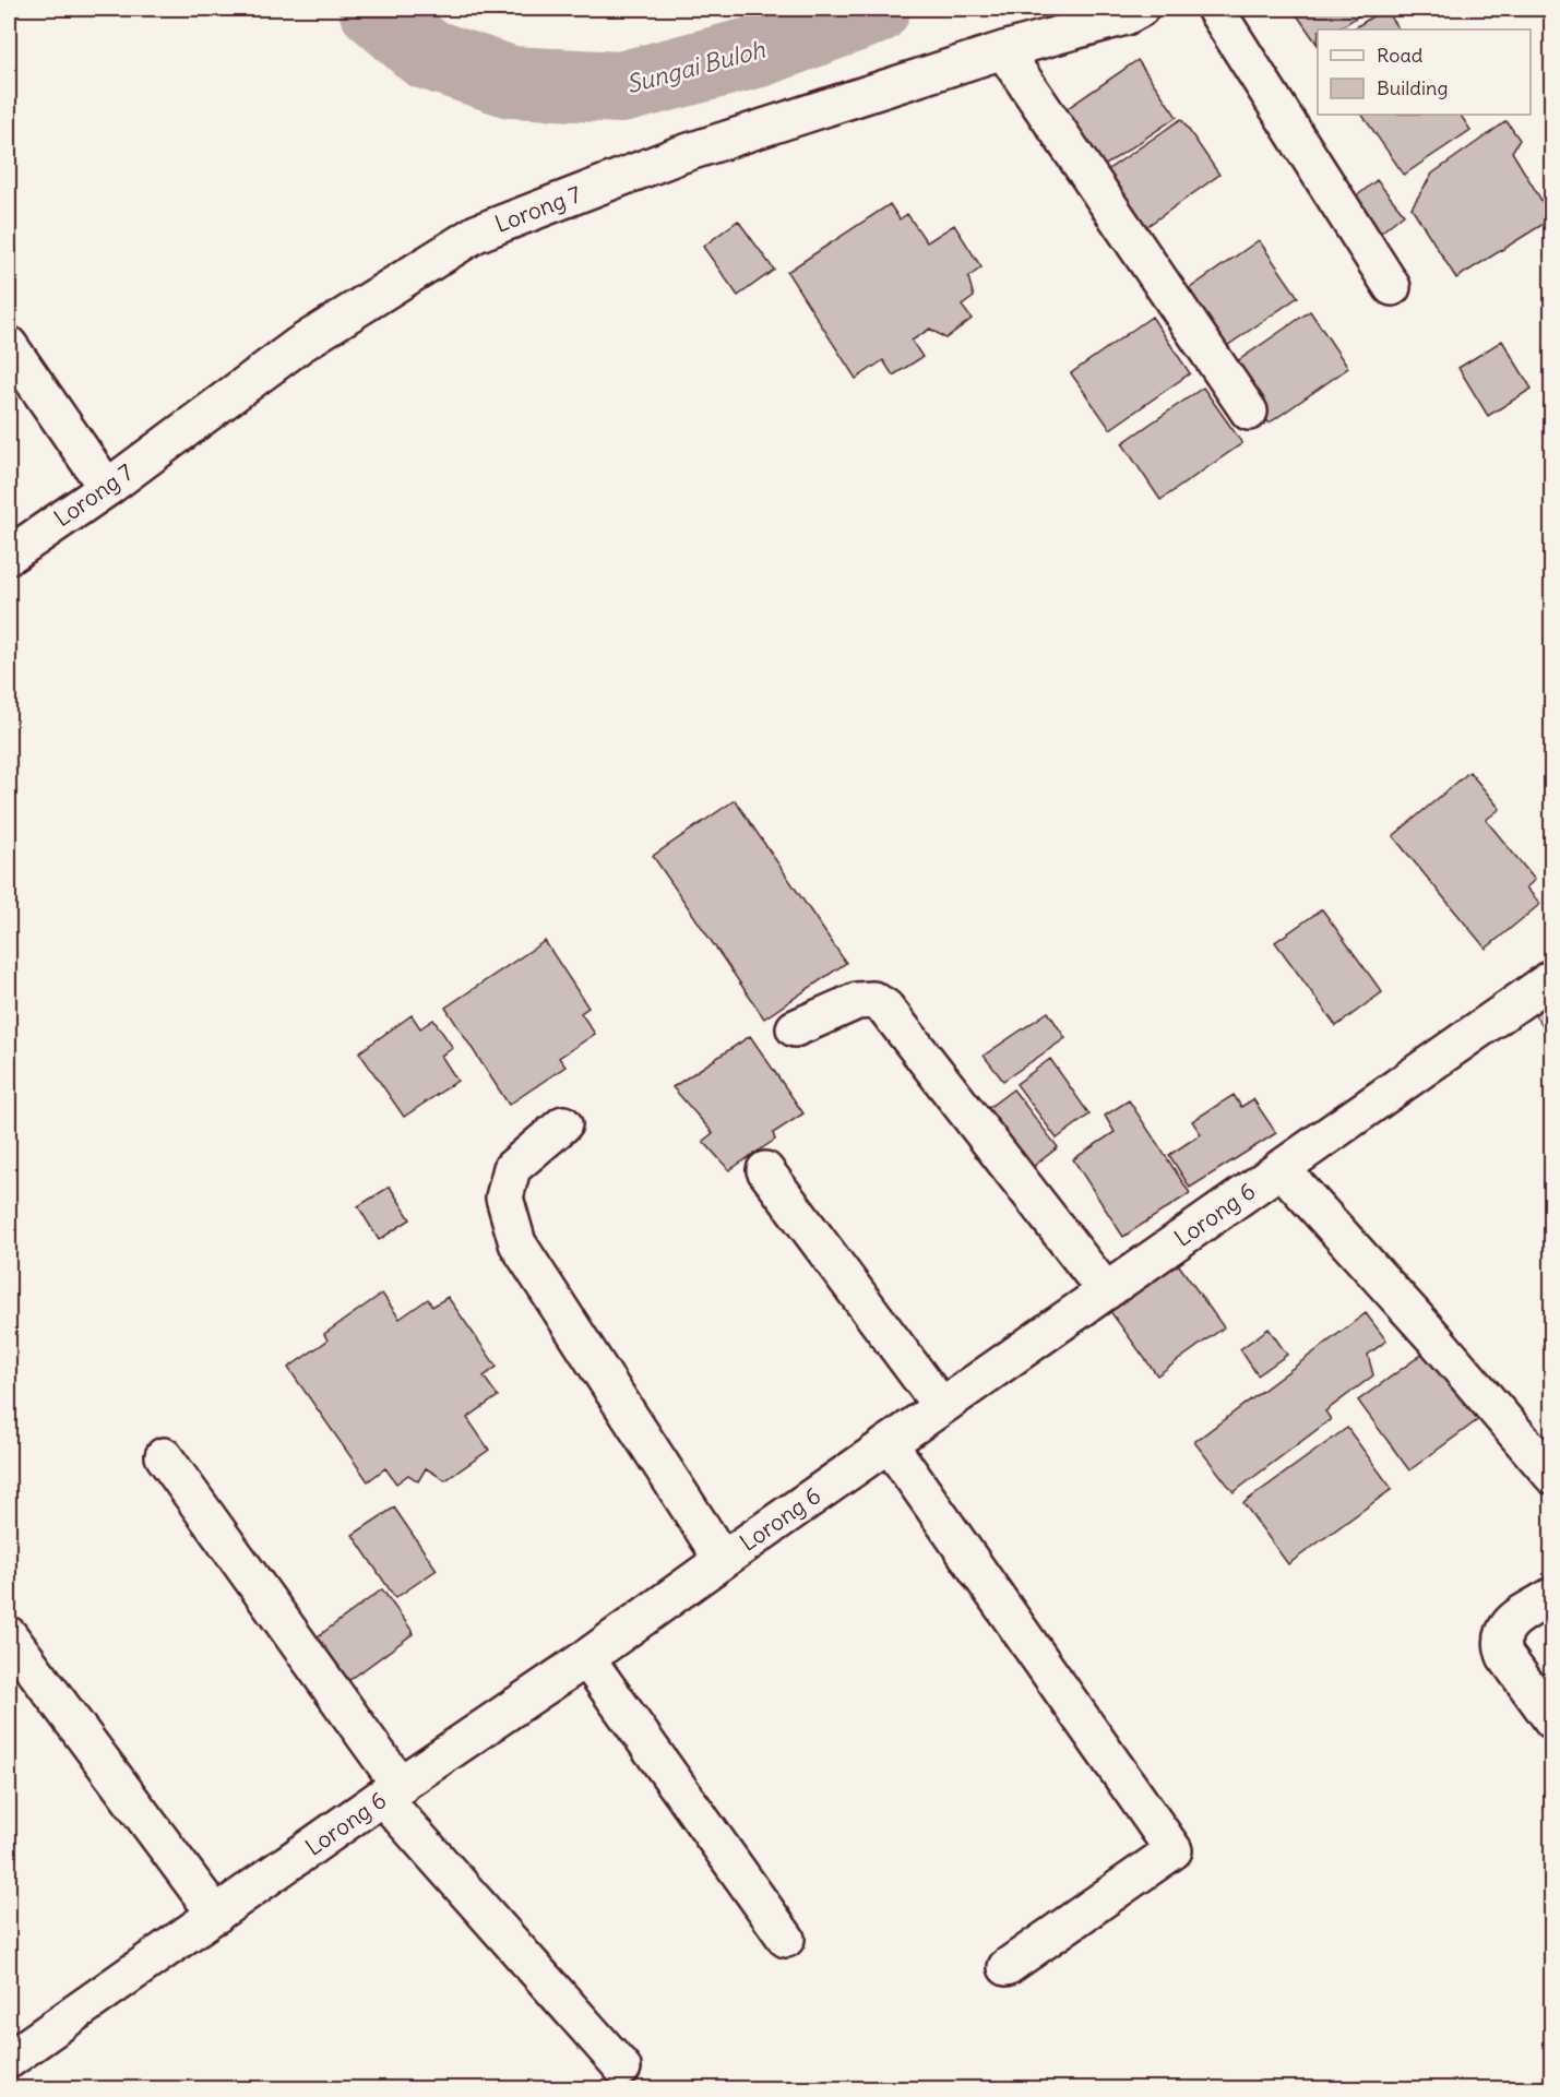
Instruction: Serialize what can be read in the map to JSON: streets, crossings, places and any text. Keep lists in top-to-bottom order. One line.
{"streets":{"street":["Lorong 7","Lorong 6"]},"water":["Sungai Buloh"],"legend":["Road","Building"]}
